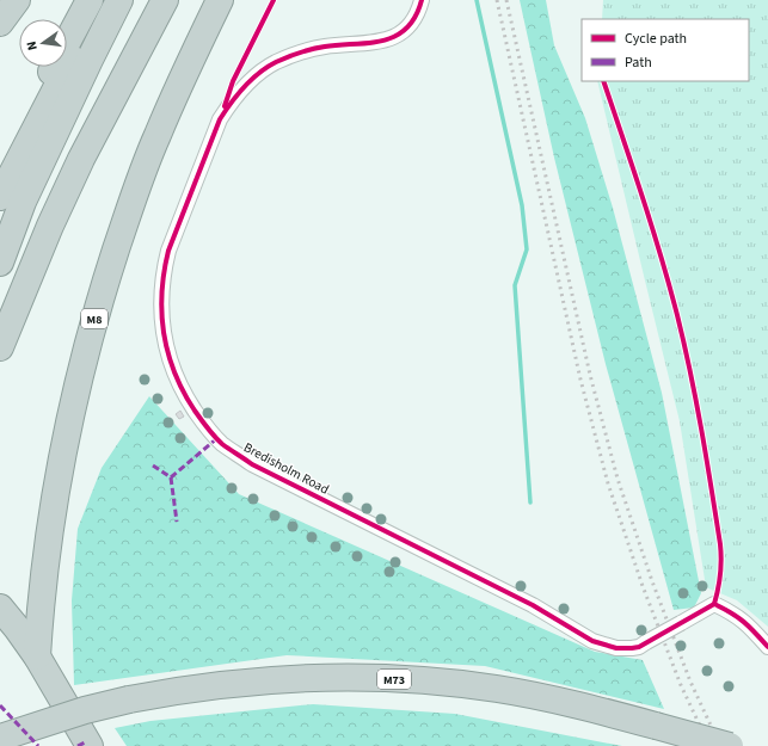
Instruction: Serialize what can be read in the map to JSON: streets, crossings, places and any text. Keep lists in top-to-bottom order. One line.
{"streets":{"highway":["M8","M73"],"street":["Bredisholm Road"]},"legend":["Cycle path","Path"],"north":"left"}
